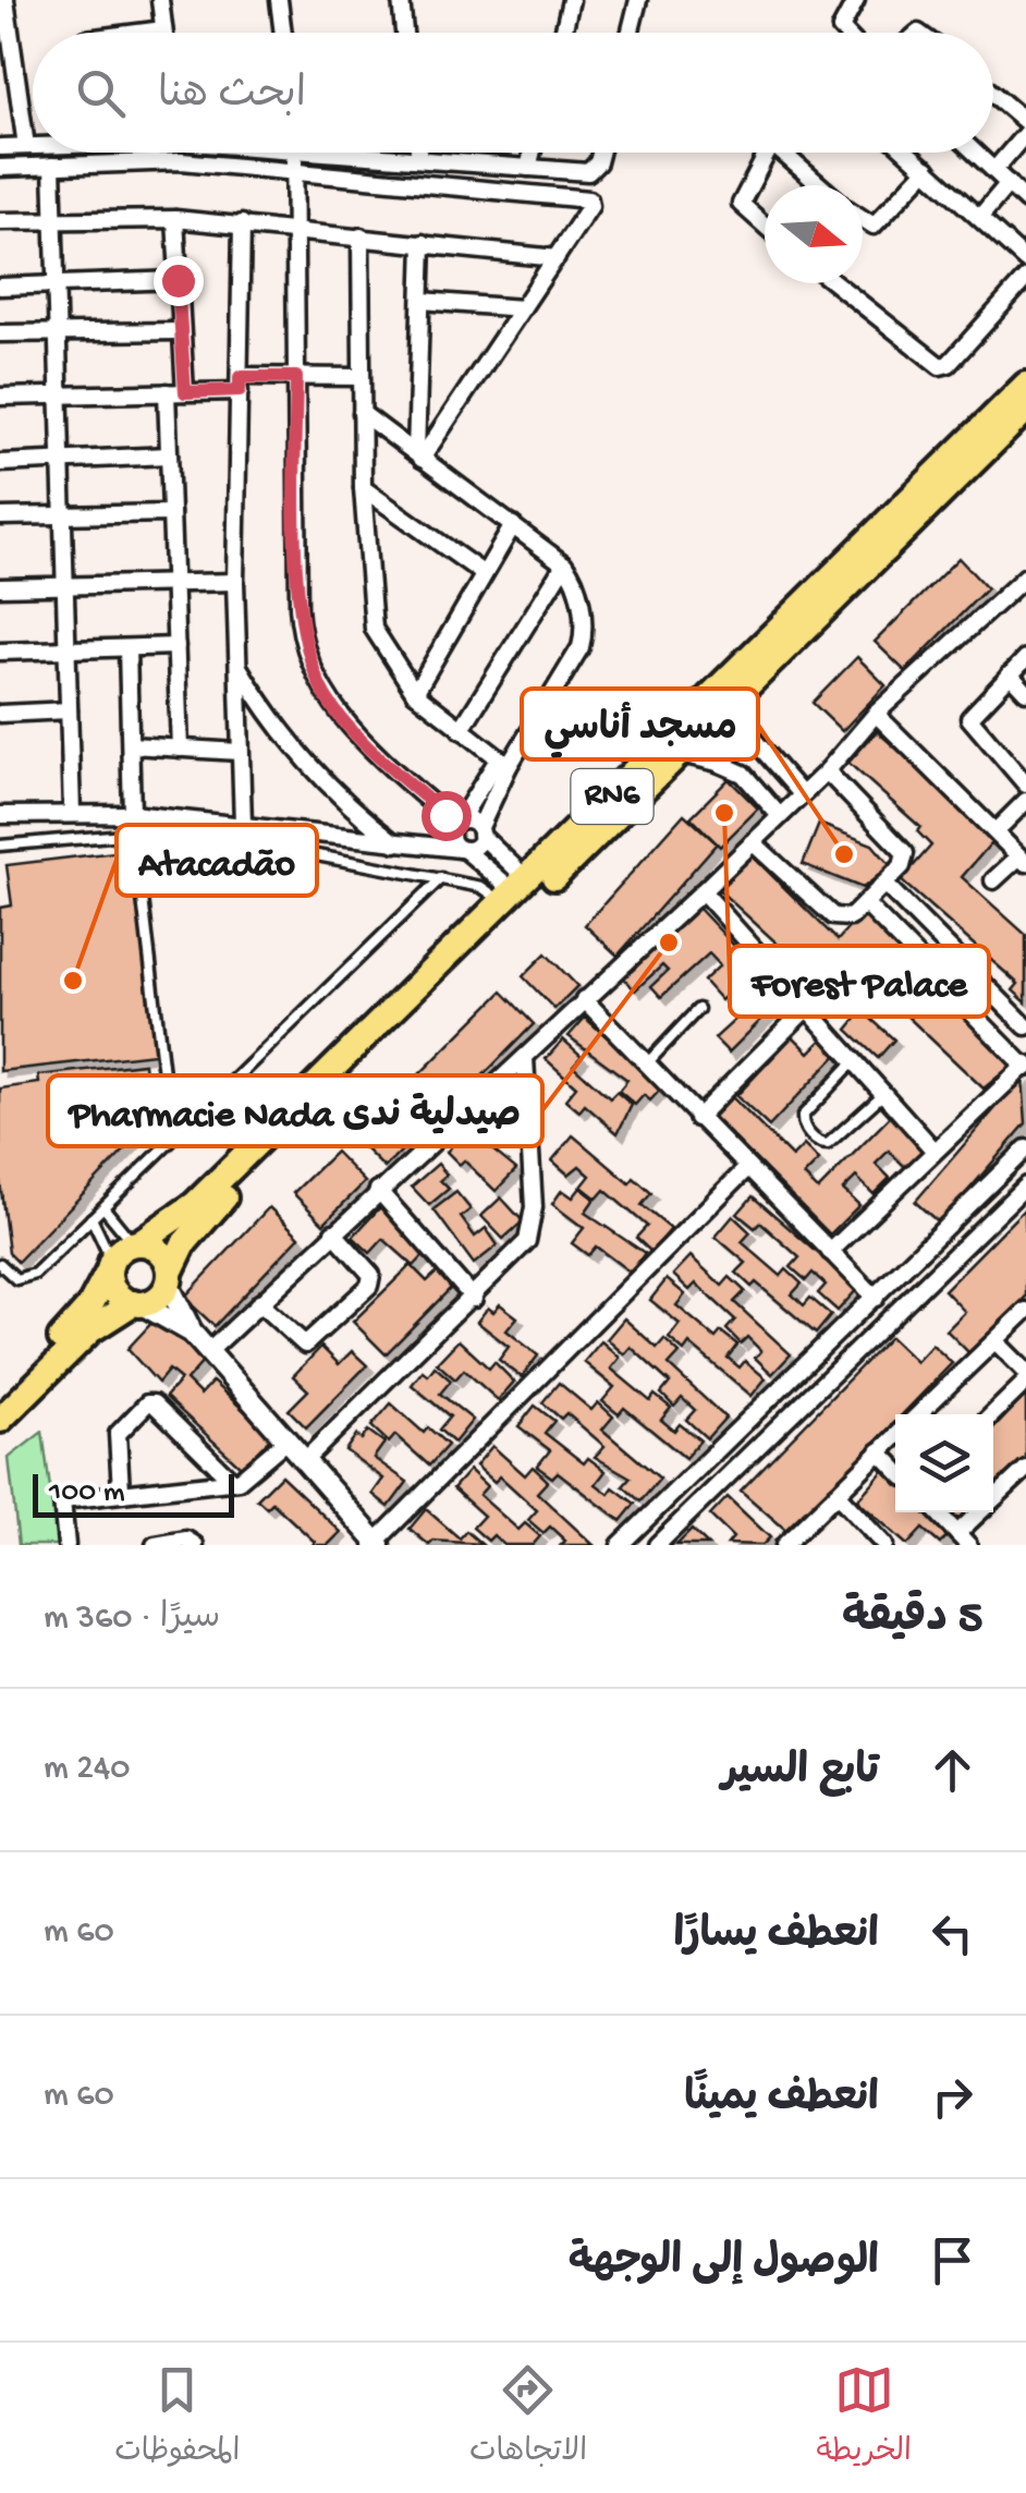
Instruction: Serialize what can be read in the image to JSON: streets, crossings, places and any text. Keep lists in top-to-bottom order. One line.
{"streets":{"highway":["RN6"]},"places":["Forest Palace","مسجد أناسي","Pharmacie Nada صيدلية ندى","Atacadão"],"scale_bar":"100 m","north":"right","page":{"search":"ابحث هنا","scale":"100 m","heading":["5 دقيقة","سيرًا · 360 m"],"list":[["تابع السير","240 m"],["انعطف يسارًا","60 m"],["انعطف يمينًا","60 m"],"الوصول إلى الوجهة"],"nav":["الخريطة","الاتجاهات","المحفوظات"]}}
